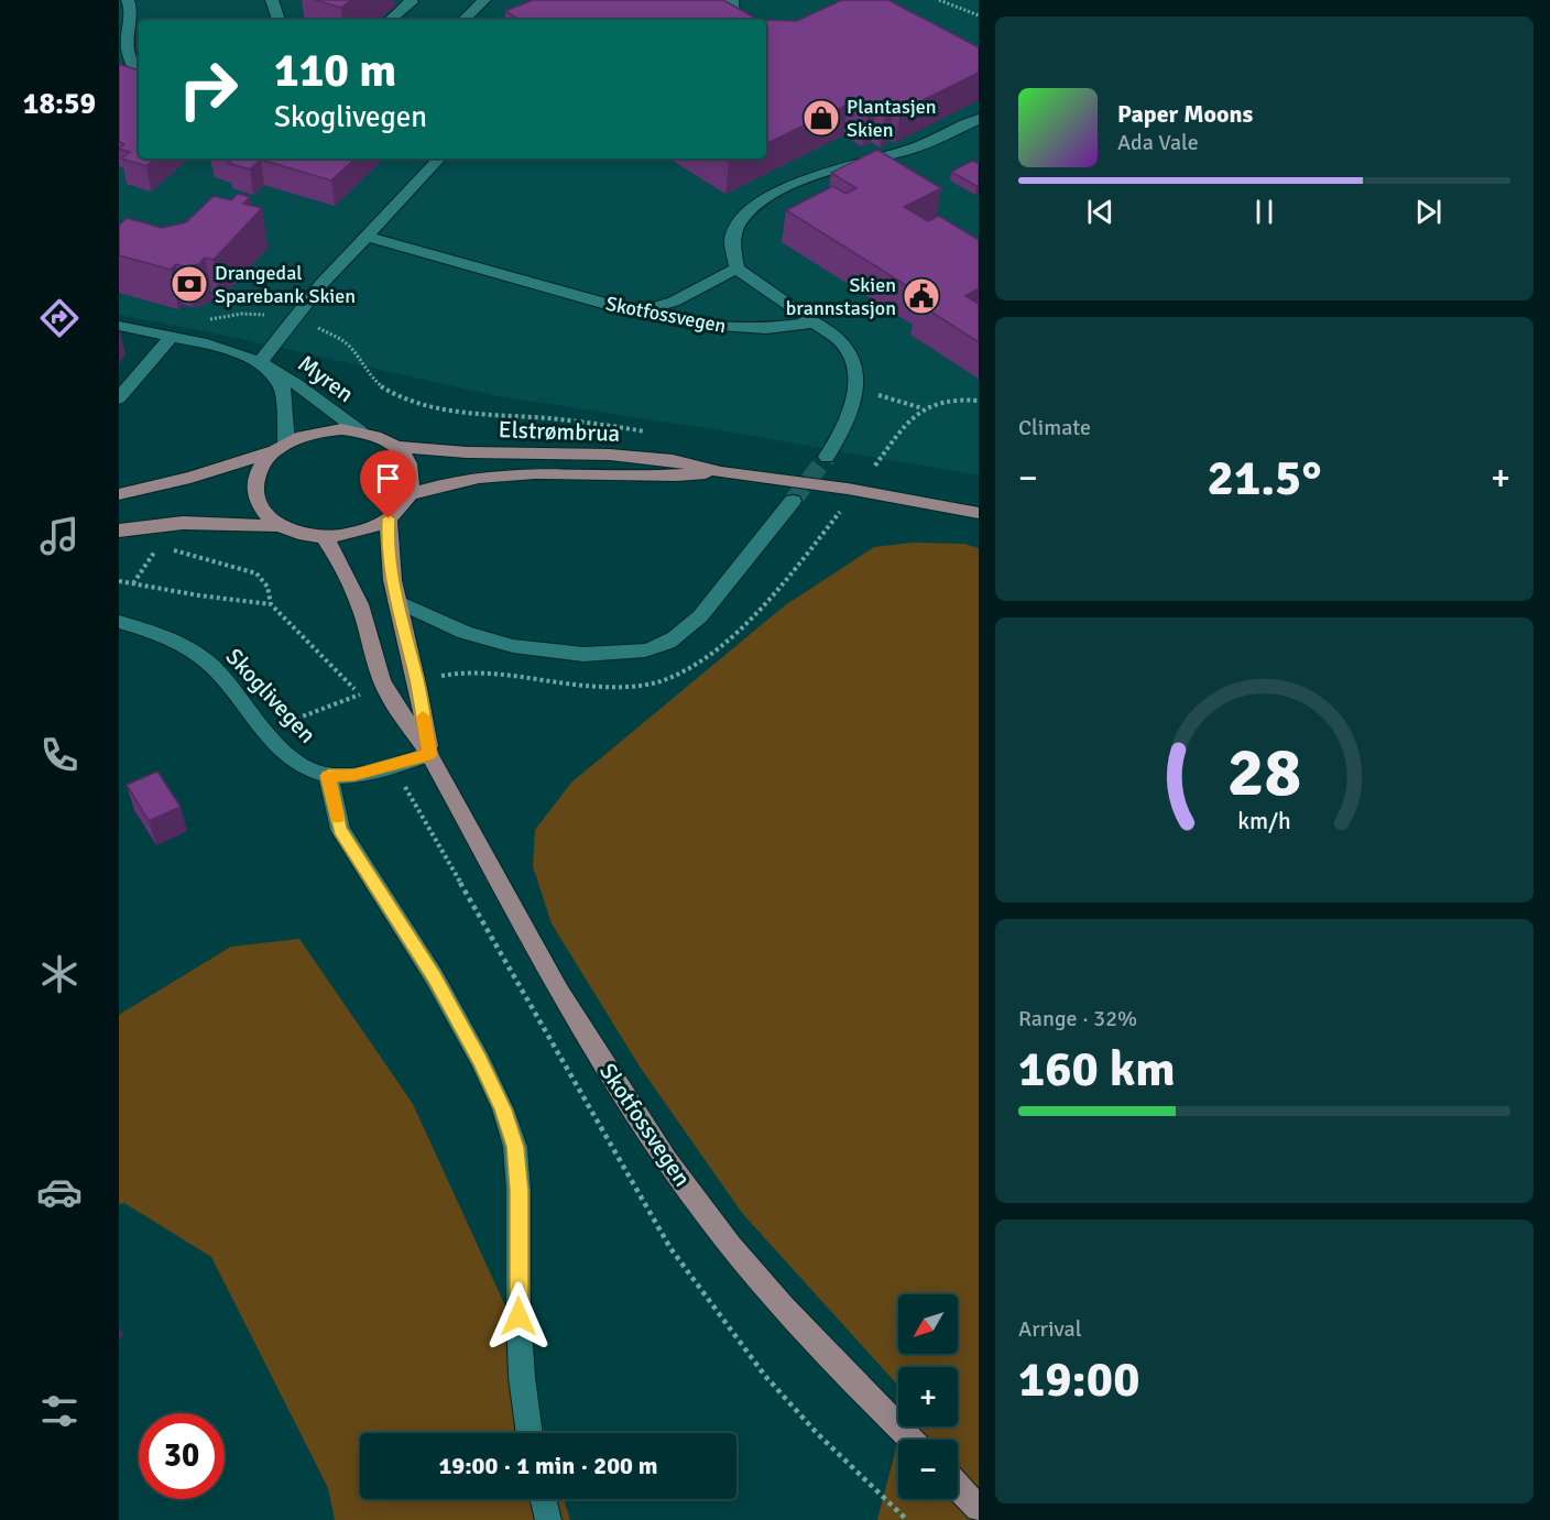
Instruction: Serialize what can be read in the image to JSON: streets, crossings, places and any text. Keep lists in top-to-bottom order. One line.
{"streets":{"main road":["Skotfossvegen","Elstrømbrua"],"street":["Myren","Skoglivegen"]},"crossings":[["Skotfossvegen","Myren"],["Skotfossvegen","Elstrømbrua"],["Skotfossvegen","Skoglivegen"],["Myren","Elstrømbrua"]],"places":{"shop":["Plantasjen Skien"],"bank":["Drangedal Sparebank Skien"],"public building":["Skien brannstasjon"]},"north":"bottom left","page":{"tabs":"18:59","turn":["110 m","Skoglivegen"],"song":["Paper Moons","Ada Vale"],"tile":["Climate",["Range · 32%","160 km"],["Arrival","19:00"]],"heat":["−","21.5°","+"],"map_buttons":["+","−"],"limit":"30","trip":"19:00 · 1 min · 200 m","gauge":["28","km/h"]}}
